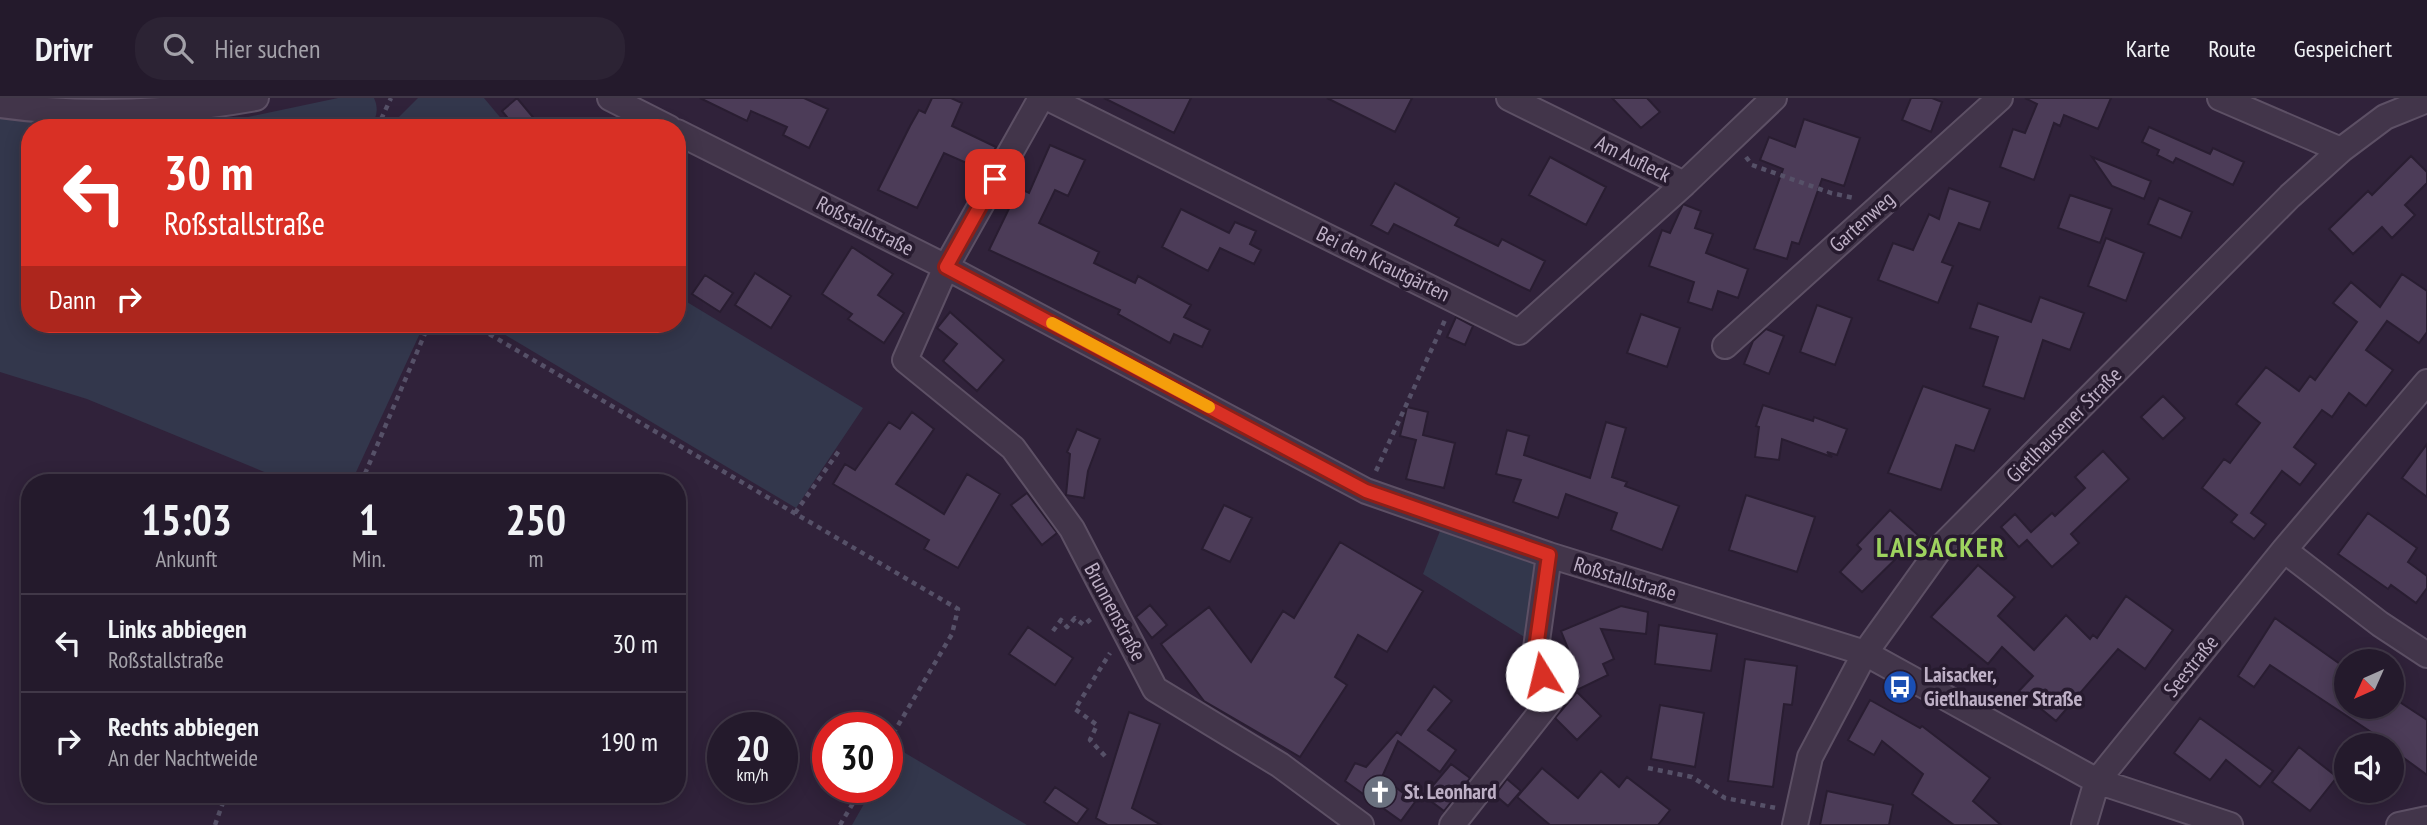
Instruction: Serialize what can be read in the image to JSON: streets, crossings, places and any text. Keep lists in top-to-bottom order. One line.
{"streets":{"street":["Am Aufleck","Gartenweg","Roßstallstraße","Bei den Krautgärten","Gietlhausener Straße","Brunnenstraße","Seestraße"]},"crossings":[["Am Aufleck","Bei den Krautgärten"],["Roßstallstraße","Gietlhausener Straße"],["Roßstallstraße","Brunnenstraße"]],"districts":["LAISACKER"],"places":{"bus stop":["Laisacker, Gietlhausener Straße"],"church":["St. Leonhard"]},"north":"bottom left","page":{"header":"Drivr","search":"Hier suchen","nav":["Karte","Route","Gespeichert"],"turn":["30 m","Roßstallstraße"],"then":"Dann","eta":["15:03","Ankunft","1","Min.","250","m"],"list":[{"name":"Links abbiegen","note":"Roßstallstraße","value":"30 m"},{"name":"Rechts abbiegen","note":"An der Nachtweide","value":"190 m"}],"speed":"20 km/h","limit":"30"}}
